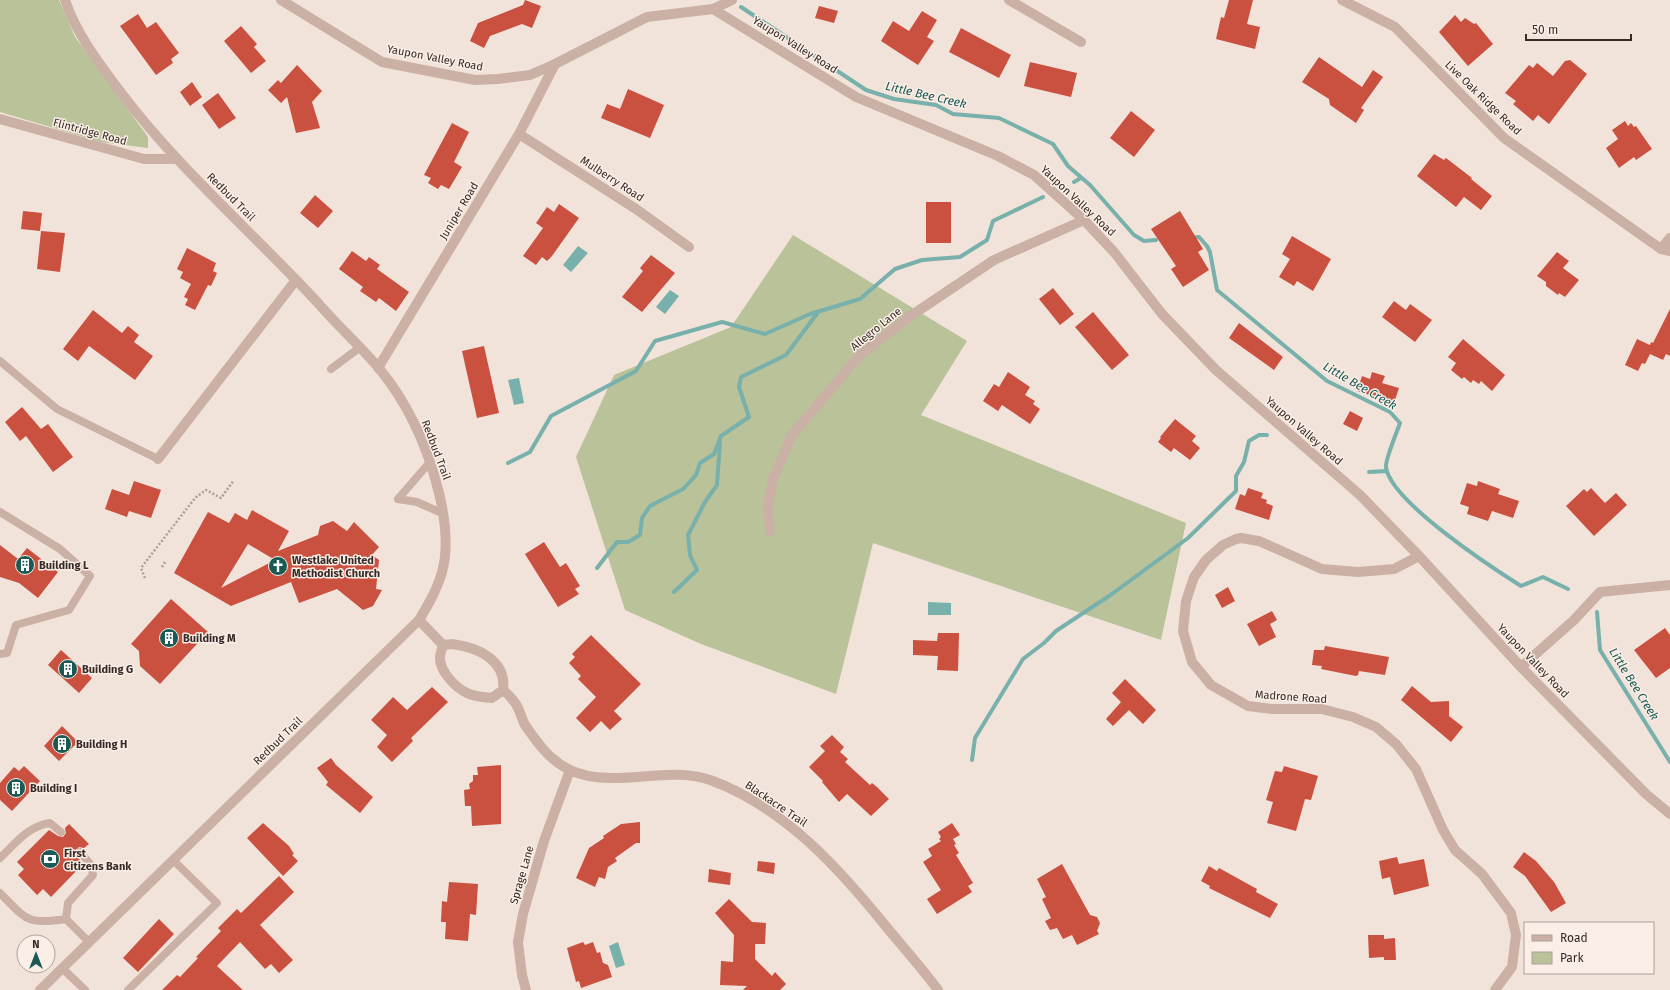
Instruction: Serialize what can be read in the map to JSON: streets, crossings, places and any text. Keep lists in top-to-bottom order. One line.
{"streets":{"street":["Yaupon Valley Road","Live Oak Ridge Road","Flintridge Road","Mulberry Road","Redbud Trail","Juniper Road","Allegro Lane","Madrone Road","Blackacre Trail","Sprage Lane"]},"crossings":[["Yaupon Valley Road","Juniper Road"],["Yaupon Valley Road","Allegro Lane"],["Yaupon Valley Road","Madrone Road"],["Flintridge Road","Redbud Trail"],["Mulberry Road","Juniper Road"],["Redbud Trail","Juniper Road"],["Blackacre Trail","Sprage Lane"]],"water":["Little Bee Creek"],"places":{"building":["Building L","Building M","Building G","Building H","Building I"],"church":["Westlake United Methodist Church"],"bank":["First Citizens Bank"]},"legend":["Road","Park"],"scale_bar":"50 m","north":"top"}
